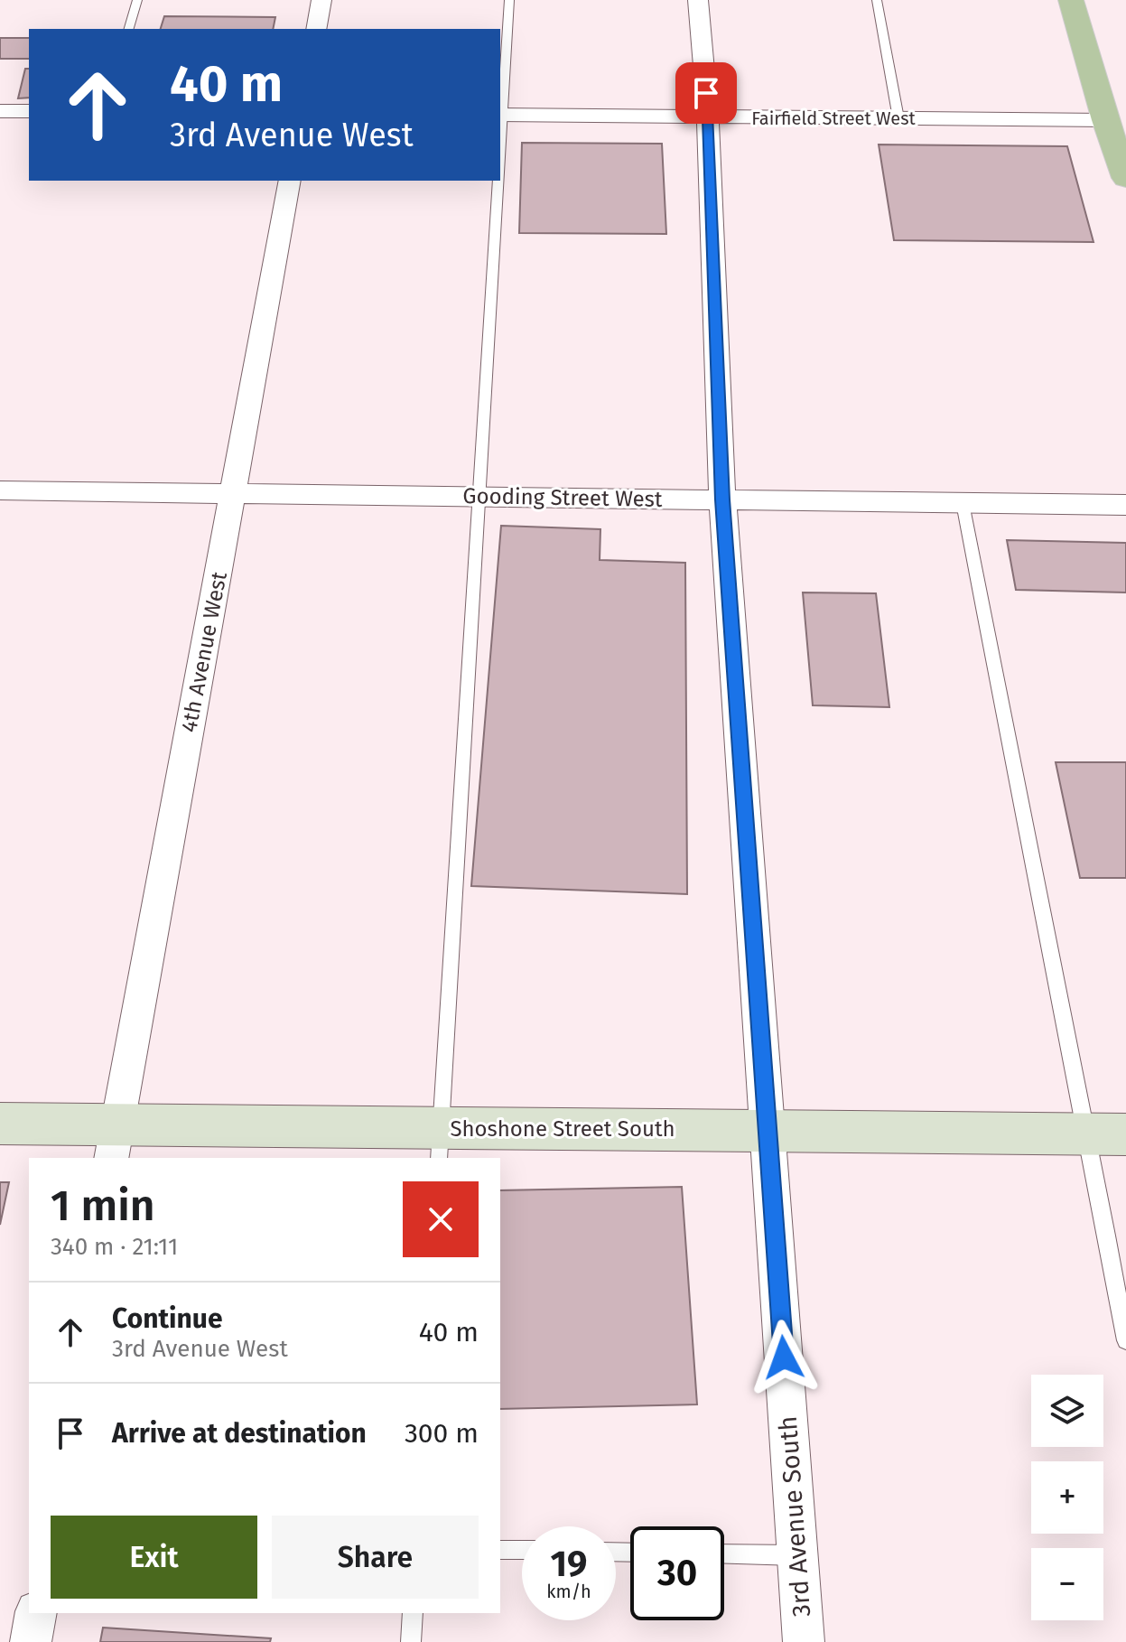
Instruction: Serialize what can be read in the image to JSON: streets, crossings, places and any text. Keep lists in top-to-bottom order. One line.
{"streets":{"main road":["Shoshone Street South"],"street":["Fairfield Street West","Gooding Street West","4th Avenue West","3rd Avenue South"]},"crossings":[["Fairfield Street West","3rd Avenue South"],["Gooding Street West","4th Avenue West"],["Gooding Street West","3rd Avenue South"],["4th Avenue West","Shoshone Street South"],["Shoshone Street South","3rd Avenue South"]],"page":{"turn":["40 m","3rd Avenue West"],"heading":["1 min","340 m · 21:11"],"list":[{"name":"Continue","note":"3rd Avenue West","value":"40 m"},{"name":"Arrive at destination","value":"300 m"}],"map_buttons":["+","−"],"buttons":["Exit","Share"],"speed":"19 km/h","limit":"30"}}
